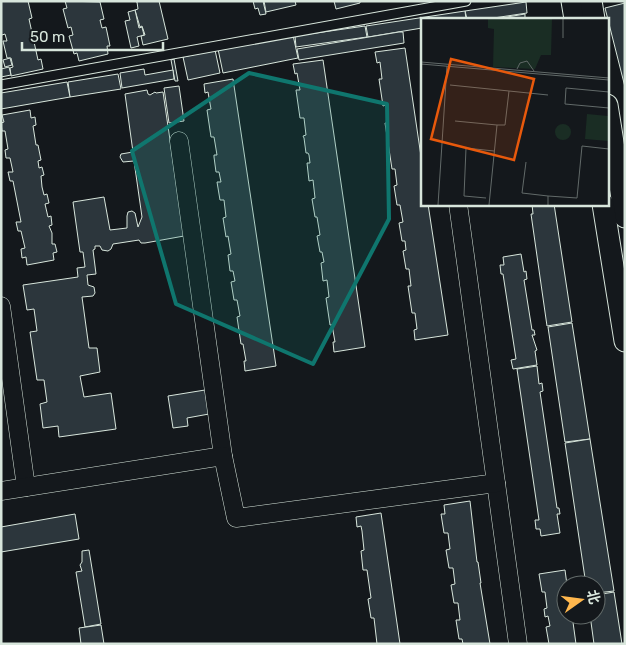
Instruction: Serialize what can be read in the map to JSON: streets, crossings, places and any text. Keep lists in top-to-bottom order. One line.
{"scale_bar":"50 m","north":"right"}
